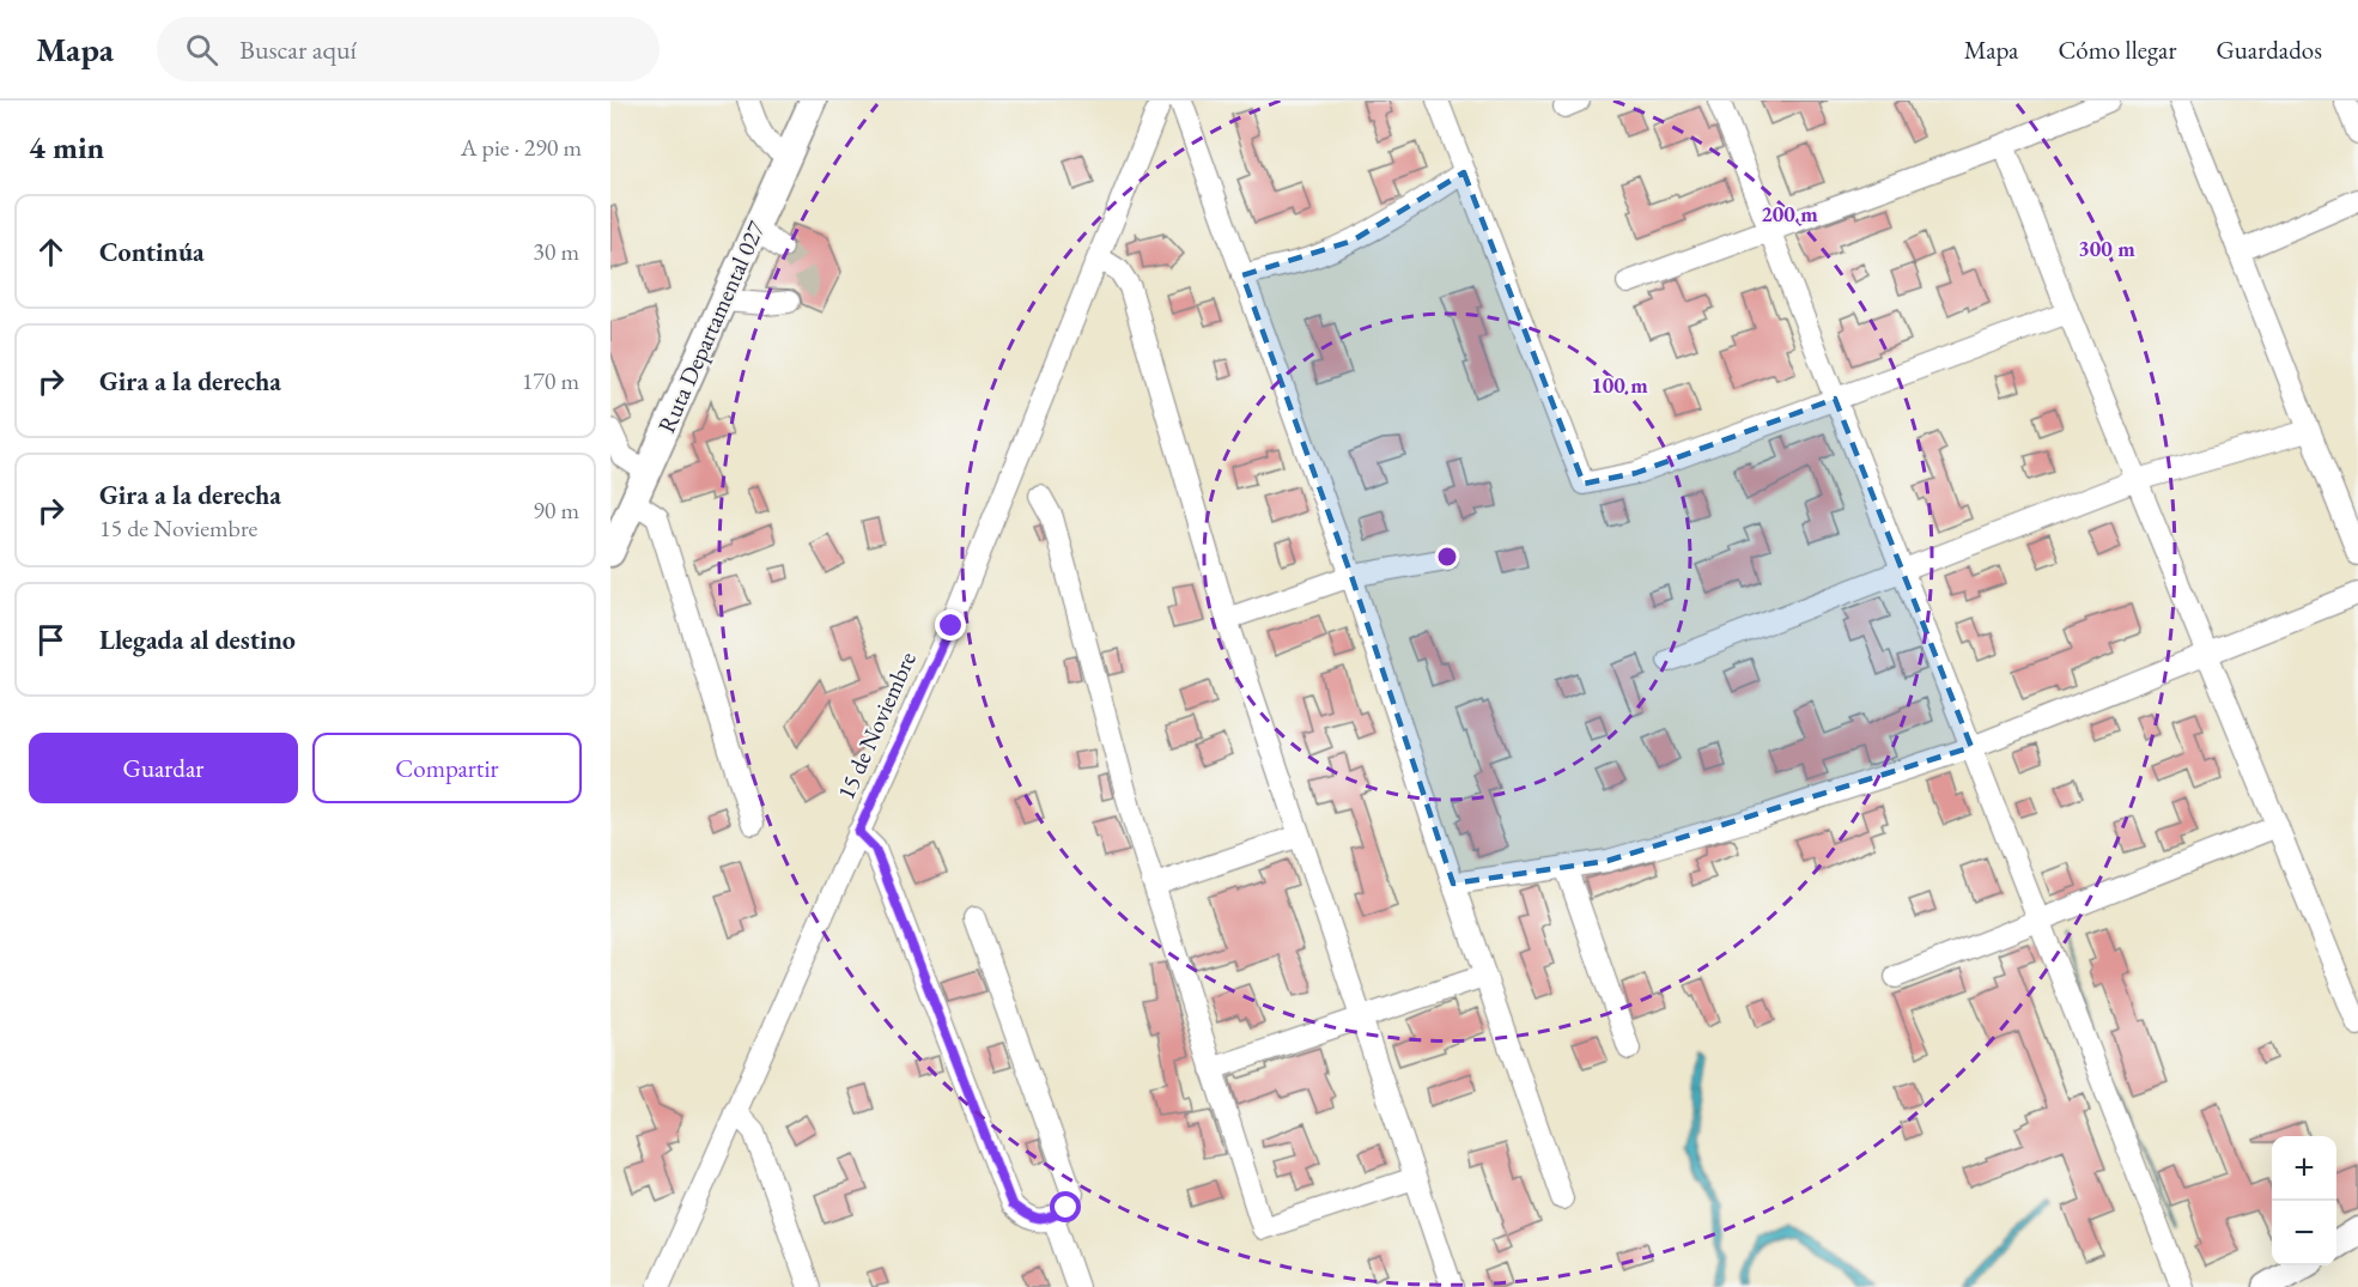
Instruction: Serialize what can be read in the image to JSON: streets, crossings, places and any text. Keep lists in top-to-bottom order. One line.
{"streets":{"main road":["Ruta Departamental 027"],"street":["15 de Noviembre"]},"page":{"header":"Mapa","search":"Buscar aquí","nav":["Mapa","Cómo llegar","Guardados"],"heading":["4 min","A pie · 290 m"],"list":[["Continúa","30 m"],["Gira a la derecha","170 m"],["Gira a la derecha","15 de Noviembre","90 m"],"Llegada al destino"],"buttons":["Guardar","Compartir"],"map_buttons":["+","−"]},"rings":["200 m","300 m","100 m"]}
